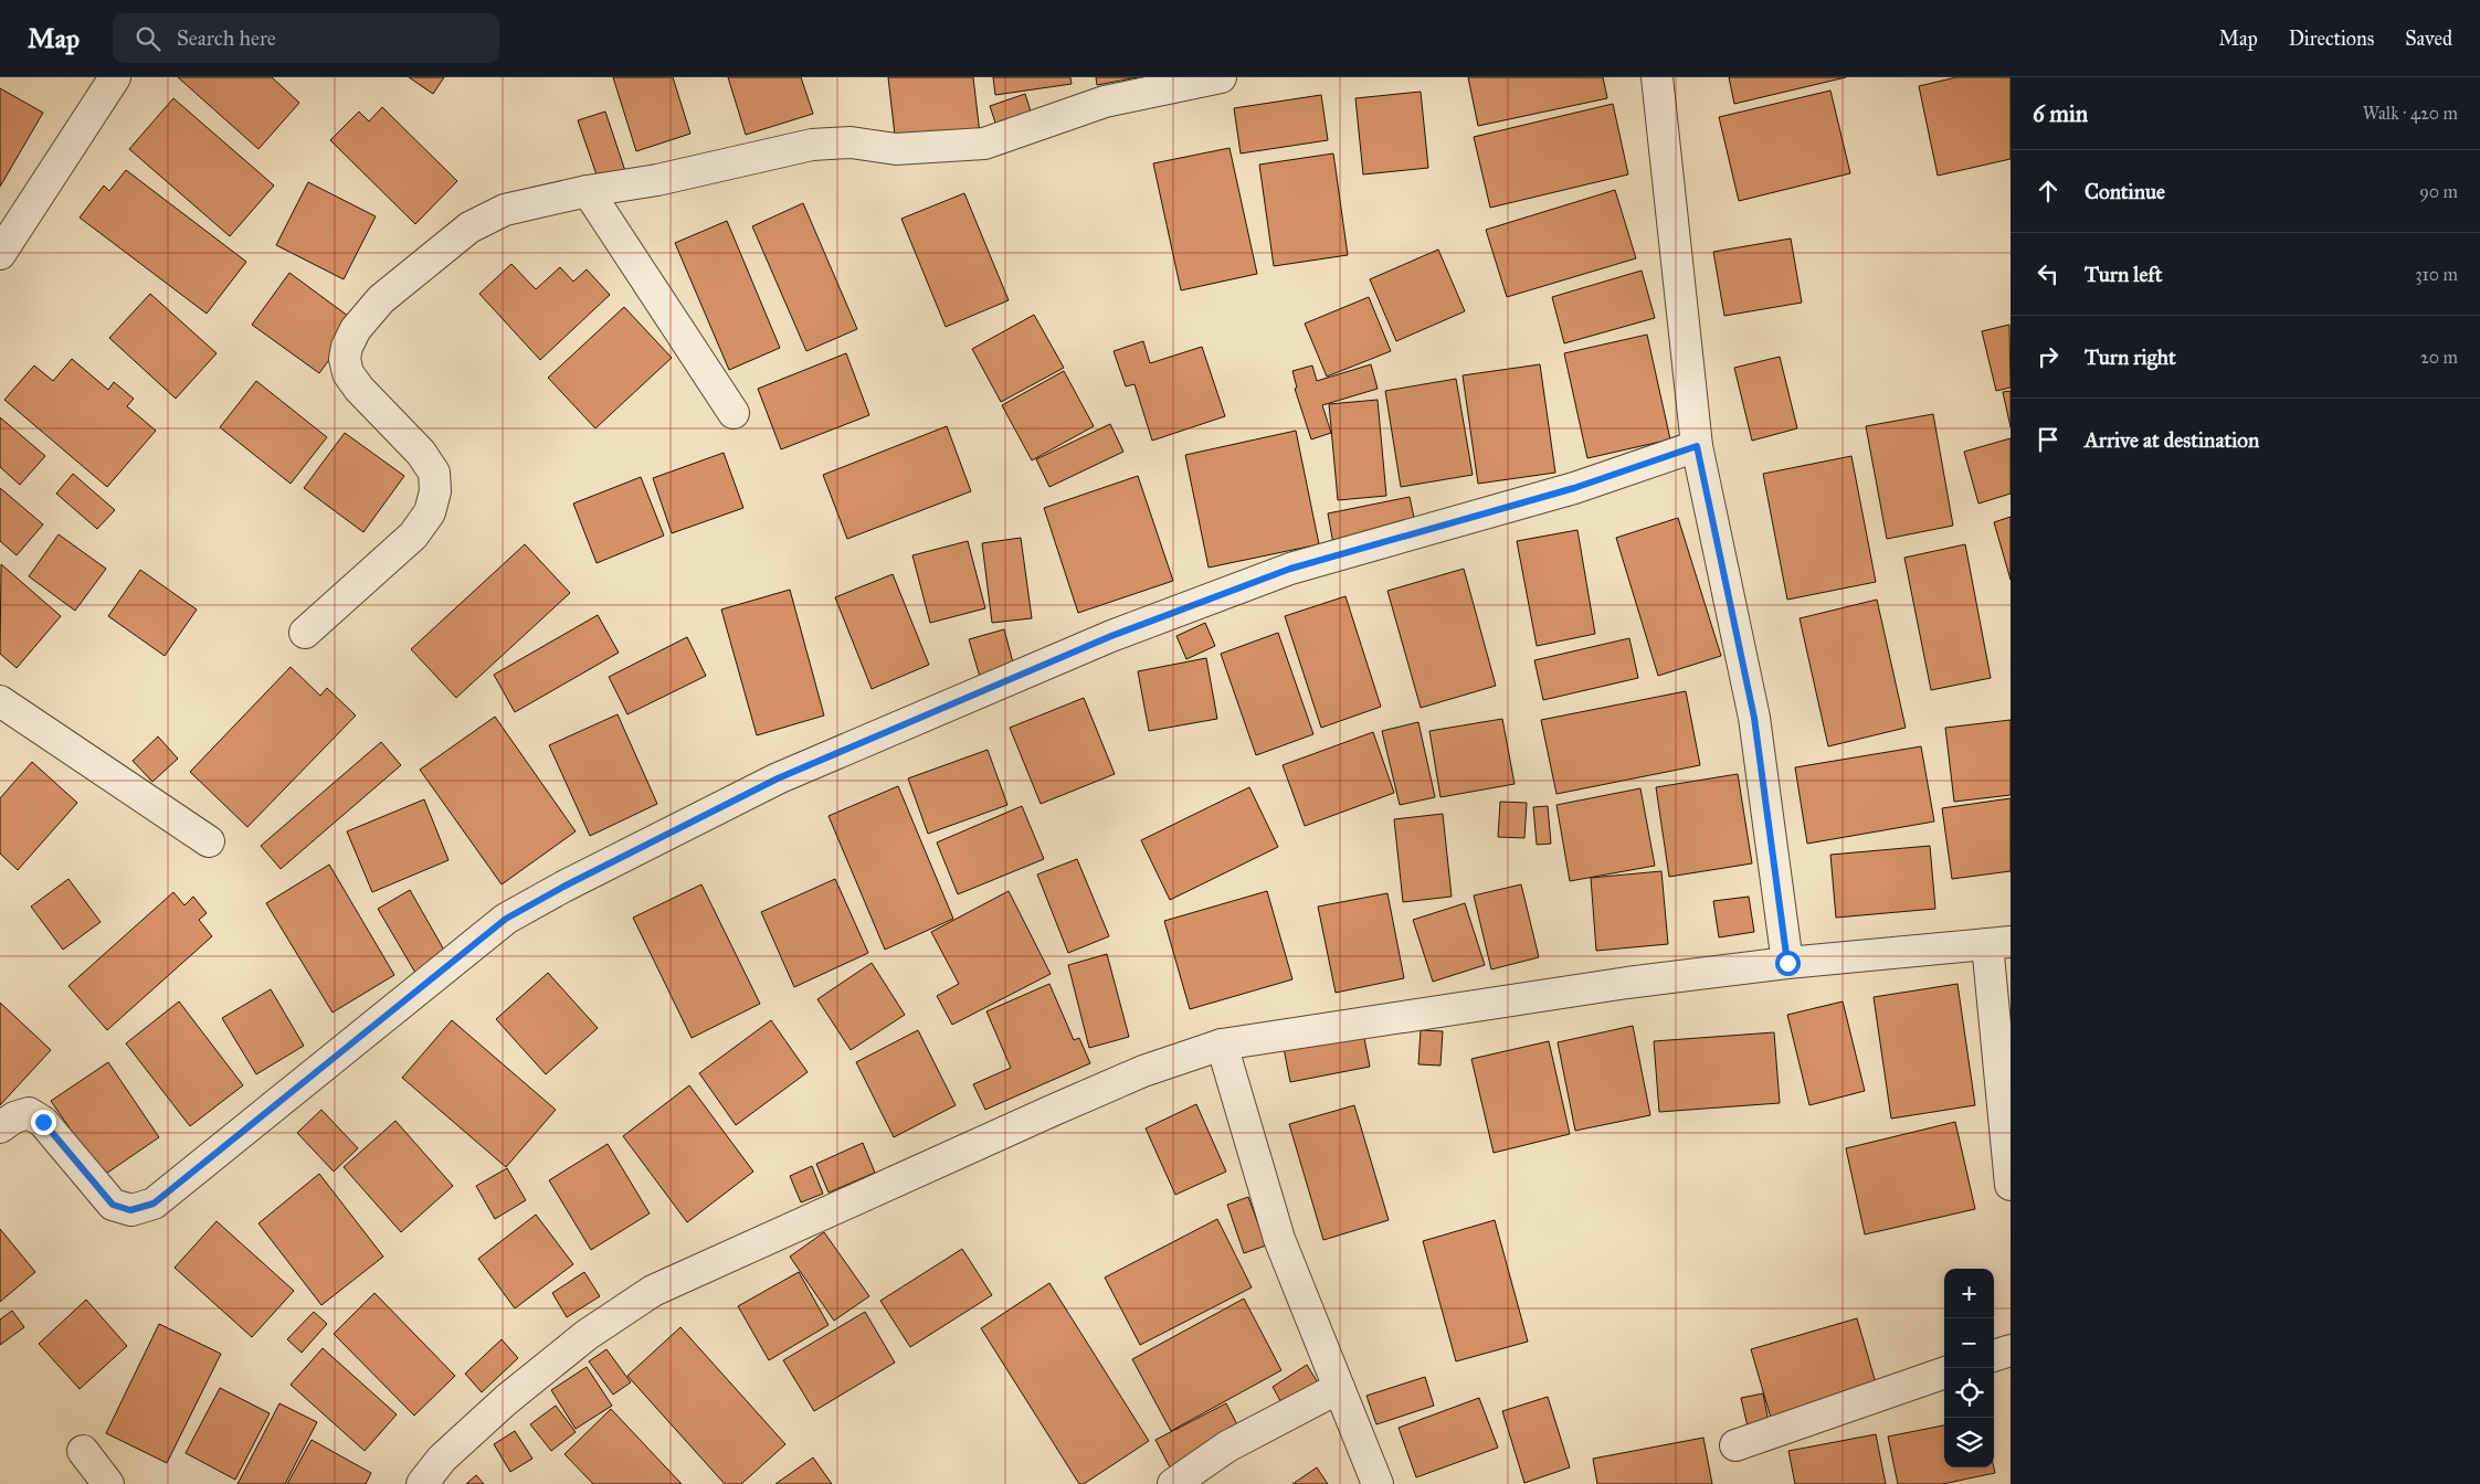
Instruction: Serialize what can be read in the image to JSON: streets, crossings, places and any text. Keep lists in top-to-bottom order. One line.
{"page":{"header":"Map","search":"Search here","nav":["Map","Directions","Saved"],"heading":["6 min","Walk · 420 m"],"list":[["Continue","90 m"],["Turn left","310 m"],["Turn right","20 m"],"Arrive at destination"],"map_buttons":["+","−"]}}
